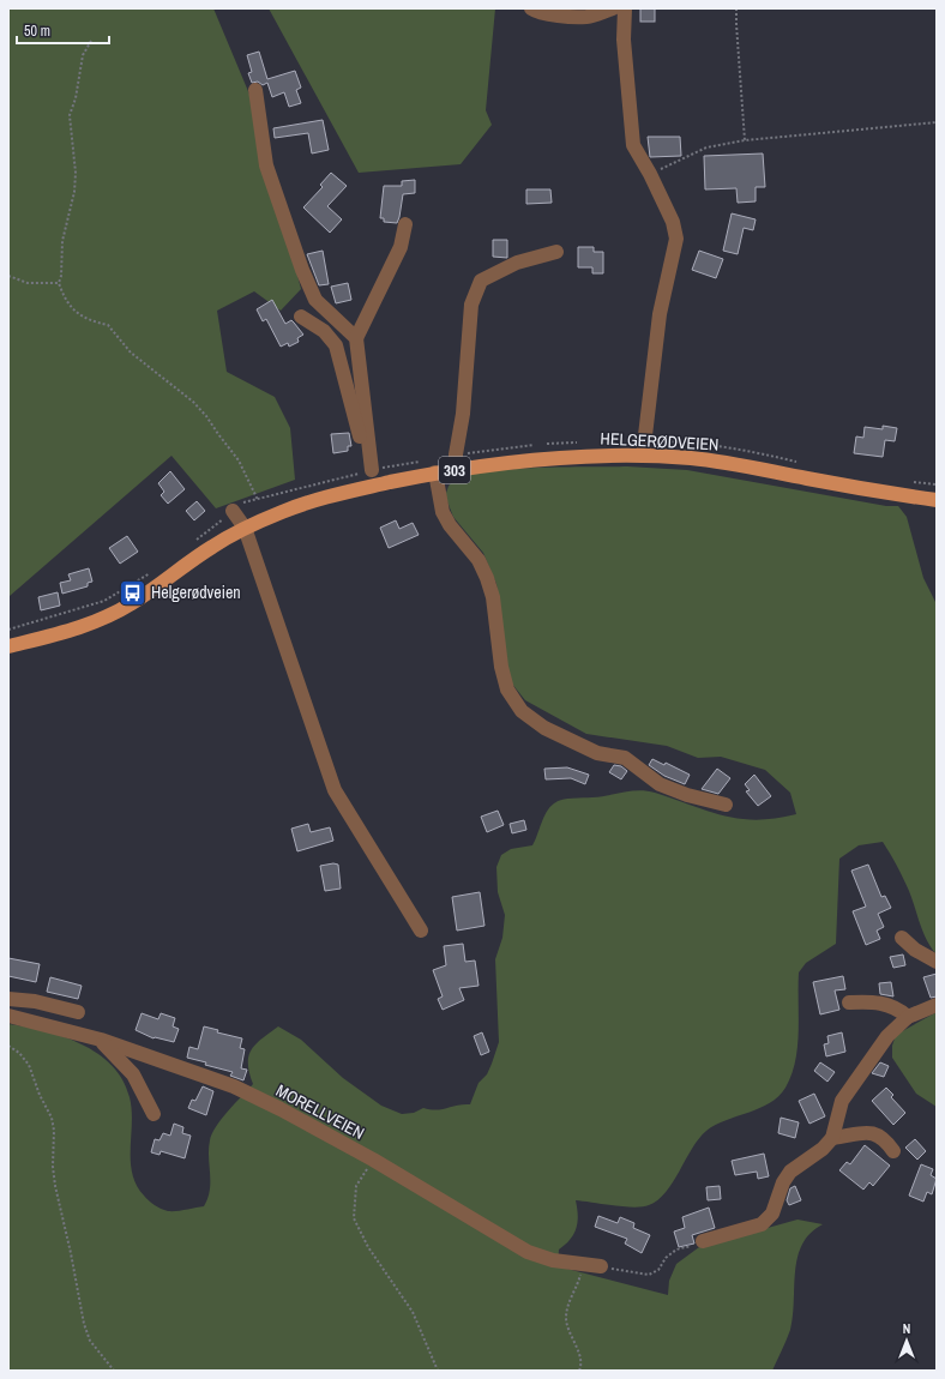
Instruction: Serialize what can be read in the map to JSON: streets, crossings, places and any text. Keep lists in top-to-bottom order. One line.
{"streets":{"main road":["HELGERØDVEIEN","303"],"street":["MORELLVEIEN"]},"places":{"bus stop":["Helgerødveien"]},"scale_bar":"50 m","north":"top"}
